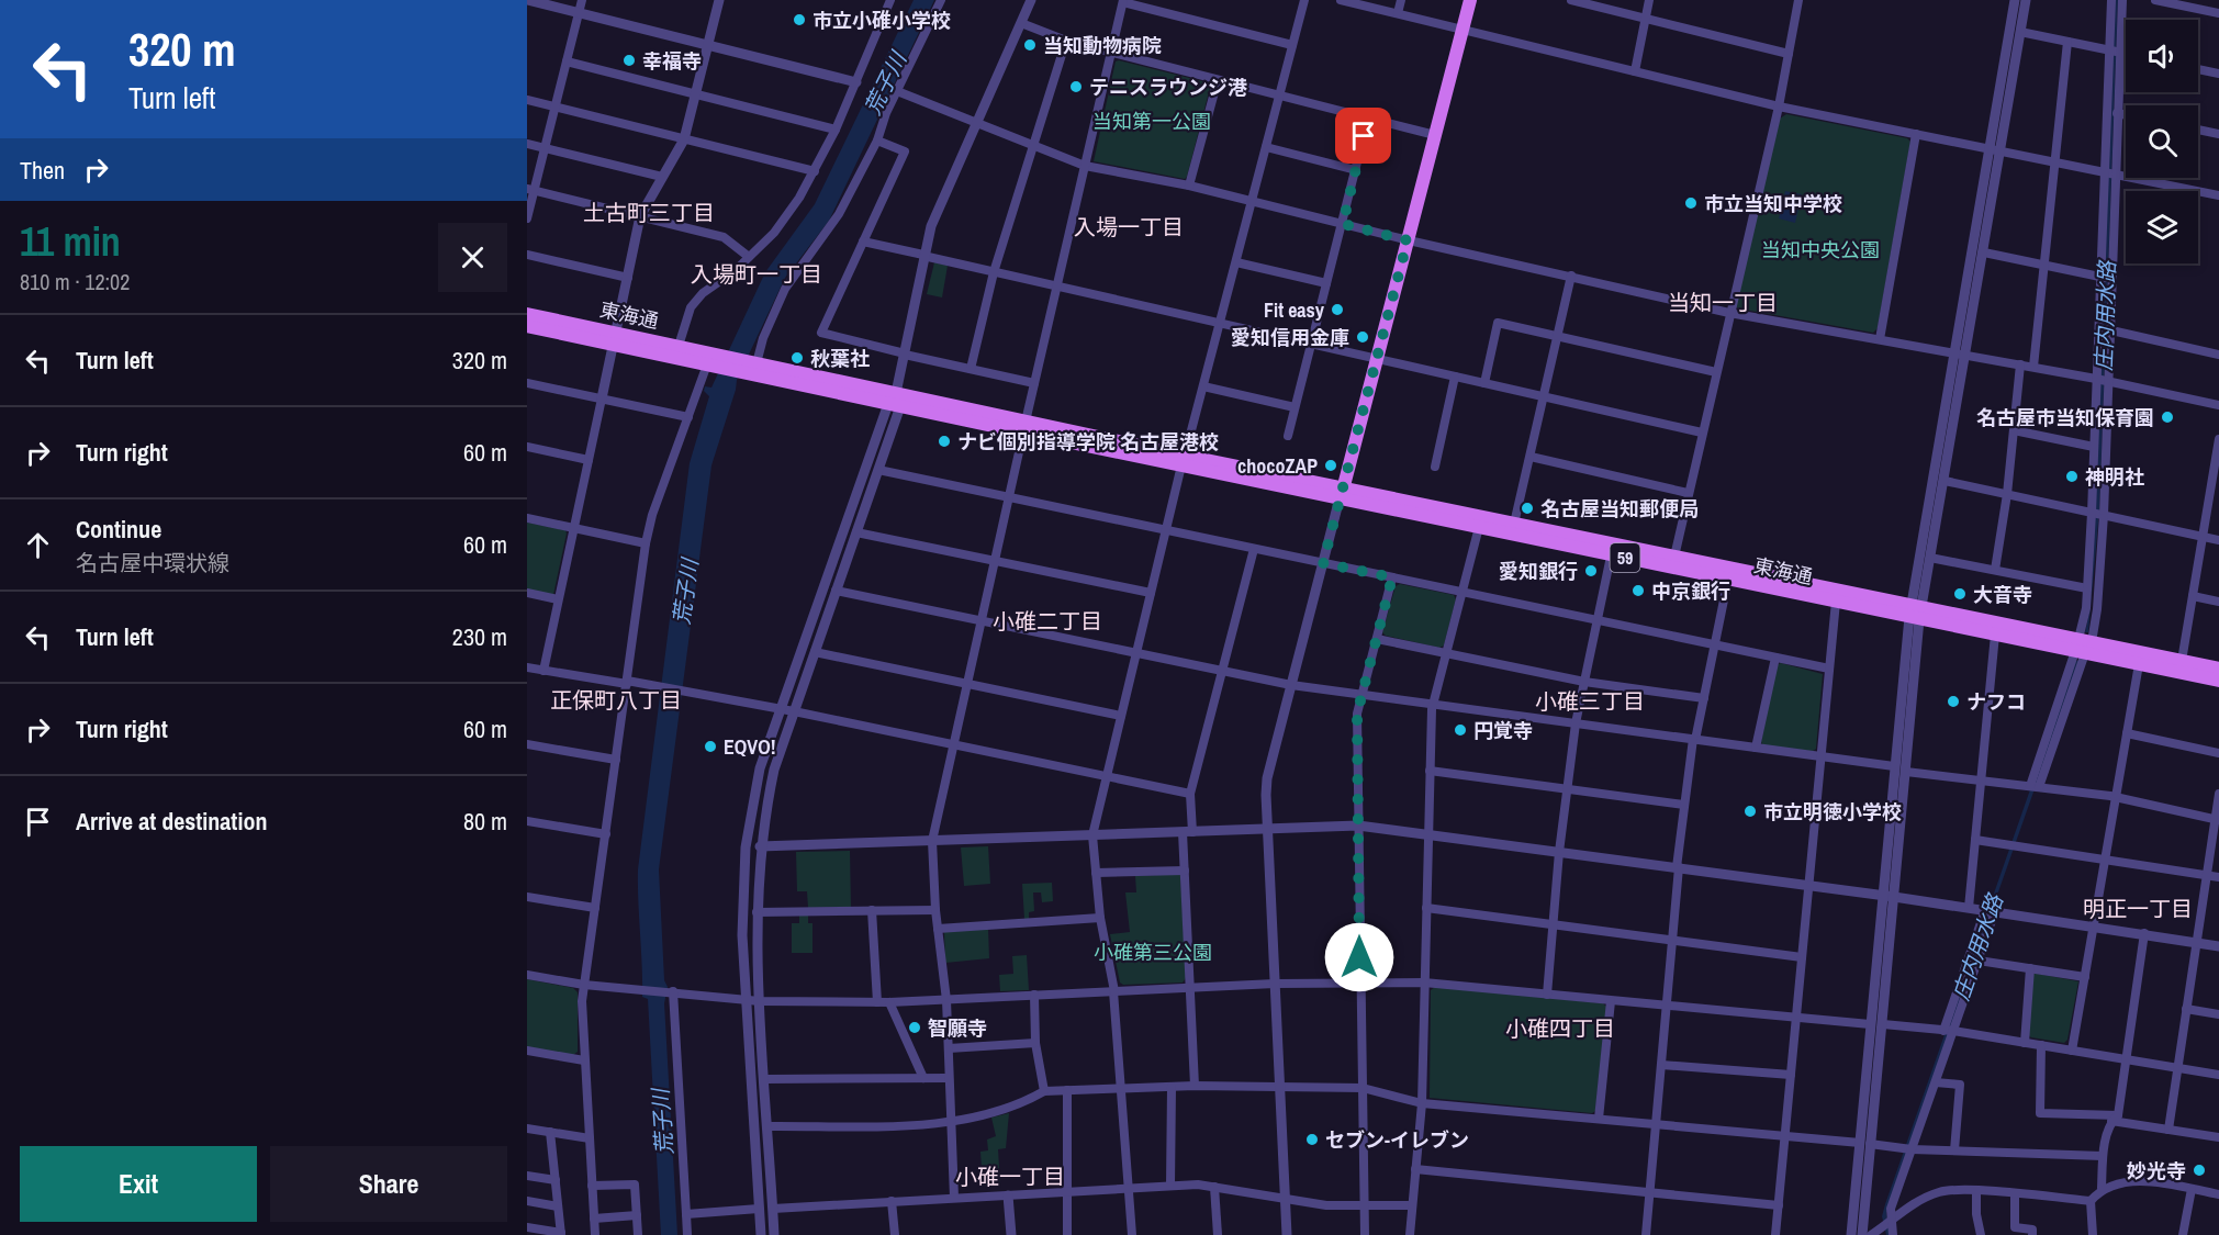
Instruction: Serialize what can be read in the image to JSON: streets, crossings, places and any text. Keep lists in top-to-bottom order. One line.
{"streets":{"main road":["東海通","59"]},"districts":["土古町三丁目","入場一丁目","入場町一丁目","当知一丁目","小碓二丁目","正保町八丁目","小碓三丁目","明正一丁目","小碓四丁目","小碓一丁目"],"water":["荒子川","庄内用水路"],"parks":["当知第一公園","当知中央公園","小碓第三公園"],"places":["市立小碓小学校","当知動物病院","幸福寺","テニスラウンジ港","市立当知中学校","Fit easy","愛知信用金庫","秋葉社","名古屋市当知保育園","ナビ個別指導学院 名古屋港校","chocoZAP","神明社","名古屋当知郵便局","愛知銀行","中京銀行","大音寺","ナフコ","円覚寺","EQVO!","市立明徳小学校","智願寺","セブン-イレブン","妙光寺"],"page":{"turn":["320 m","Turn left"],"then":"Then","heading":["11 min","810 m · 12:02"],"list":[{"name":"Turn left","value":"320 m"},{"name":"Turn right","value":"60 m"},{"name":"Continue","note":"名古屋中環状線","value":"60 m"},{"name":"Turn left","value":"230 m"},{"name":"Turn right","value":"60 m"},{"name":"Arrive at destination","value":"80 m"}],"buttons":["Exit","Share"]}}
